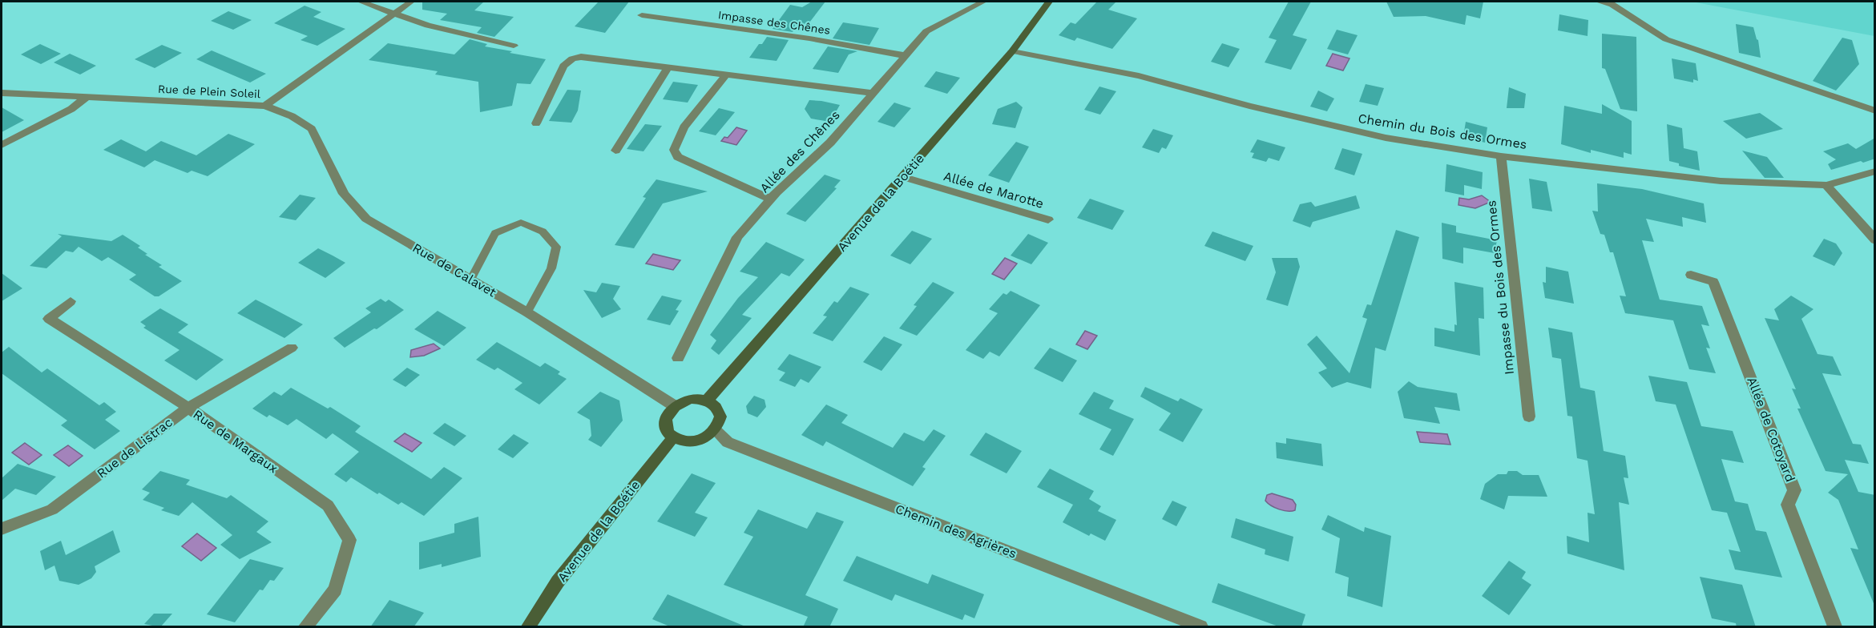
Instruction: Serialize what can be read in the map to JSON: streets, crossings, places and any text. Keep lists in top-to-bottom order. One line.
{"streets":{"main road":["Avenue de la Boétie"],"street":["Impasse des Chênes","Rue de Plein Soleil","Chemin du Bois des Ormes","Allée des Chênes","Allée de Marotte","Rue de Calavet","Impasse du Bois des Ormes","Allée de Cotoyard","Rue de Margaux","Rue de Listrac","Chemin des Agrières"]},"crossings":[["Impasse des Chênes","Allée des Chênes"],["Rue de Plein Soleil","Rue de Calavet"],["Chemin du Bois des Ormes","Avenue de la Boétie"],["Chemin du Bois des Ormes","Impasse du Bois des Ormes"],["Allée de Marotte","Avenue de la Boétie"],["Avenue de la Boétie","Rue de Calavet"],["Avenue de la Boétie","Chemin des Agrières"],["Rue de Calavet","Chemin des Agrières"],["Rue de Margaux","Rue de Listrac"]]}
